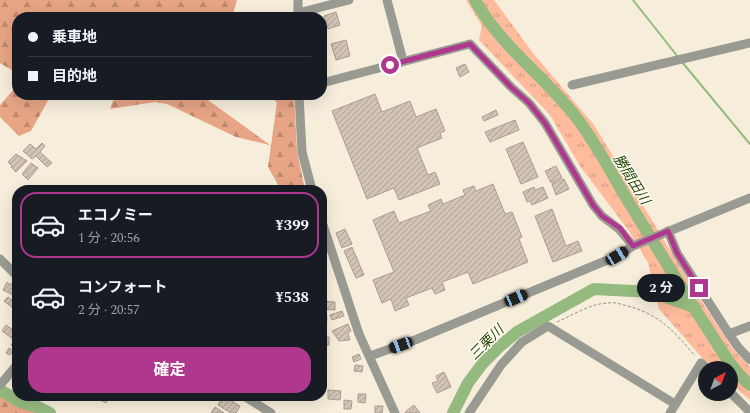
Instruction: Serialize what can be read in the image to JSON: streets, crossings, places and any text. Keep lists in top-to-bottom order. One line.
{"water":["勝間田川","三栗川"],"north":"top right","page":{"banner":["乗車地","目的地"],"list":[{"name":"エコノミー","note":"1 分 · 20:56","value":"¥399"},{"name":"コンフォート","note":"2 分 · 20:57","value":"¥538"}],"bubble":"2 分","buttons":"確定"}}
